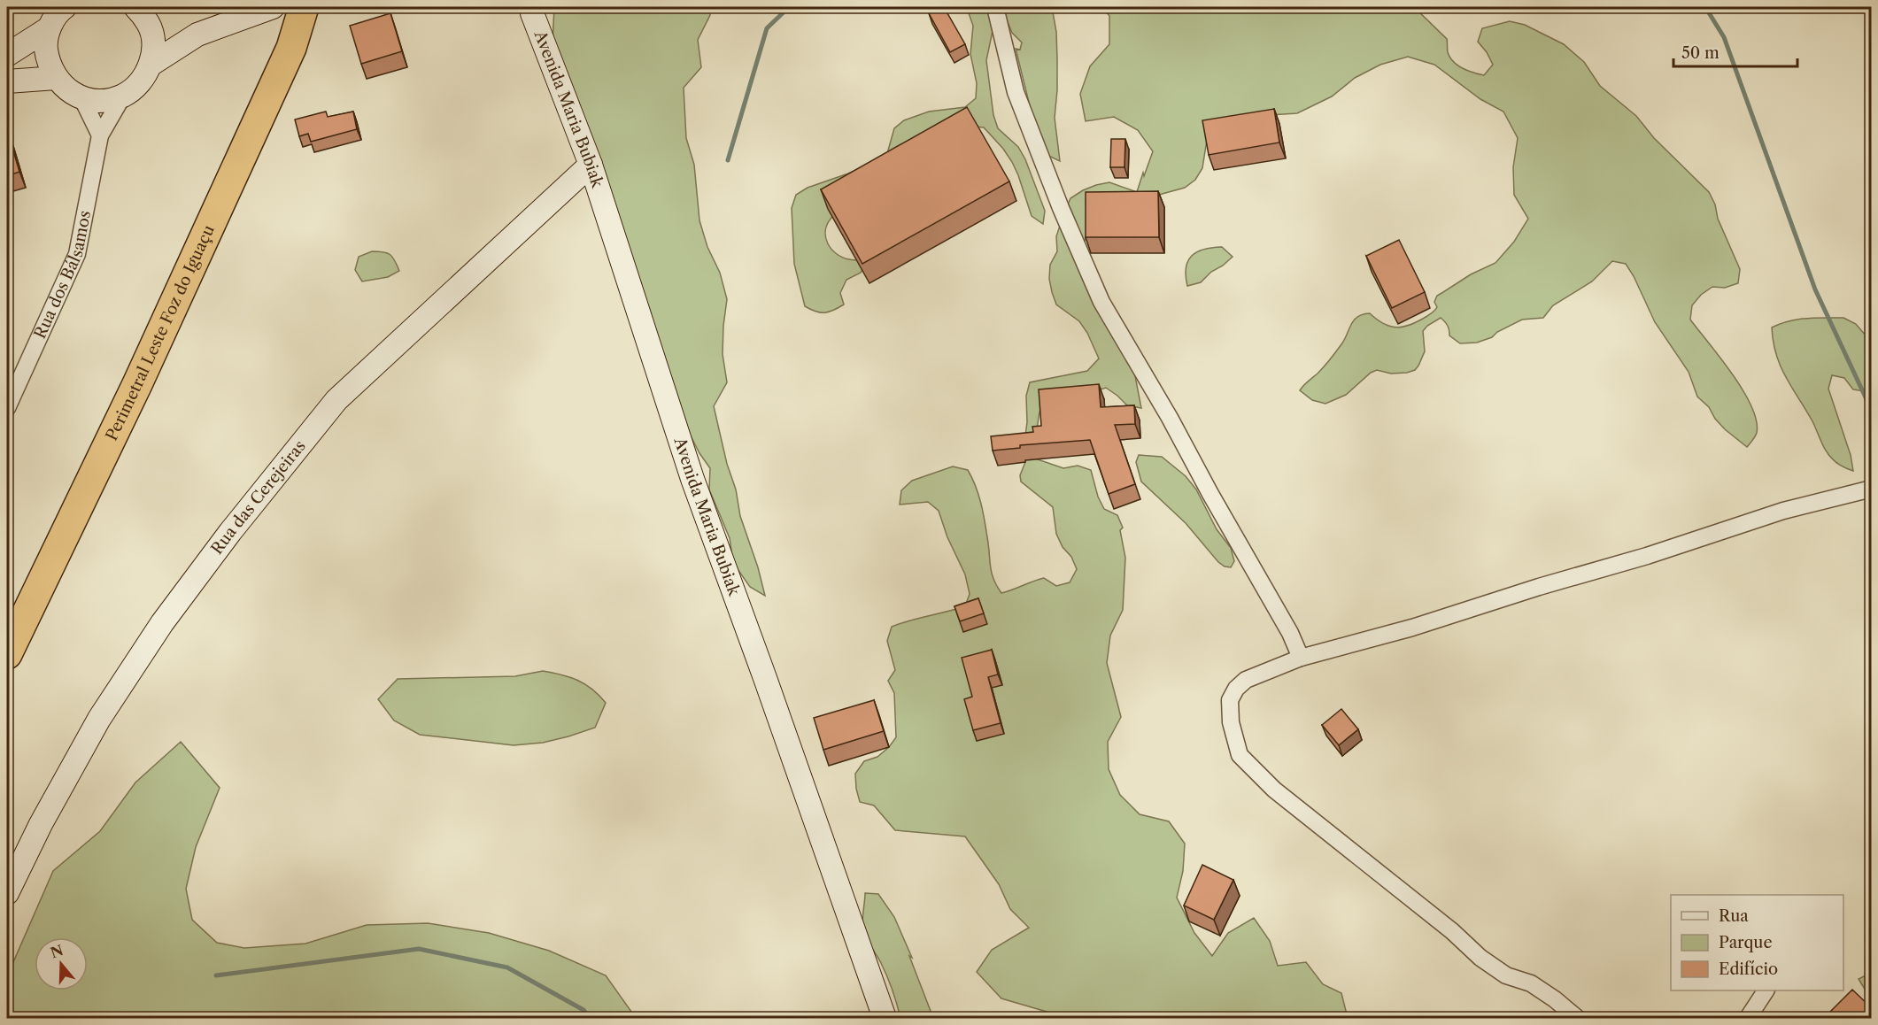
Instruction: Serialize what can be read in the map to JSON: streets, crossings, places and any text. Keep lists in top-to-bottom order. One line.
{"streets":{"highway":["Perimetral Leste Foz do Iguaçu"],"street":["Avenida Maria Bubiak","Rua dos Bálsamos","Rua das Cerejeiras"]},"crossings":[["Avenida Maria Bubiak","Rua das Cerejeiras"]],"legend":["Rua","Parque","Edifício"],"scale_bar":"50 m","north":"top"}
